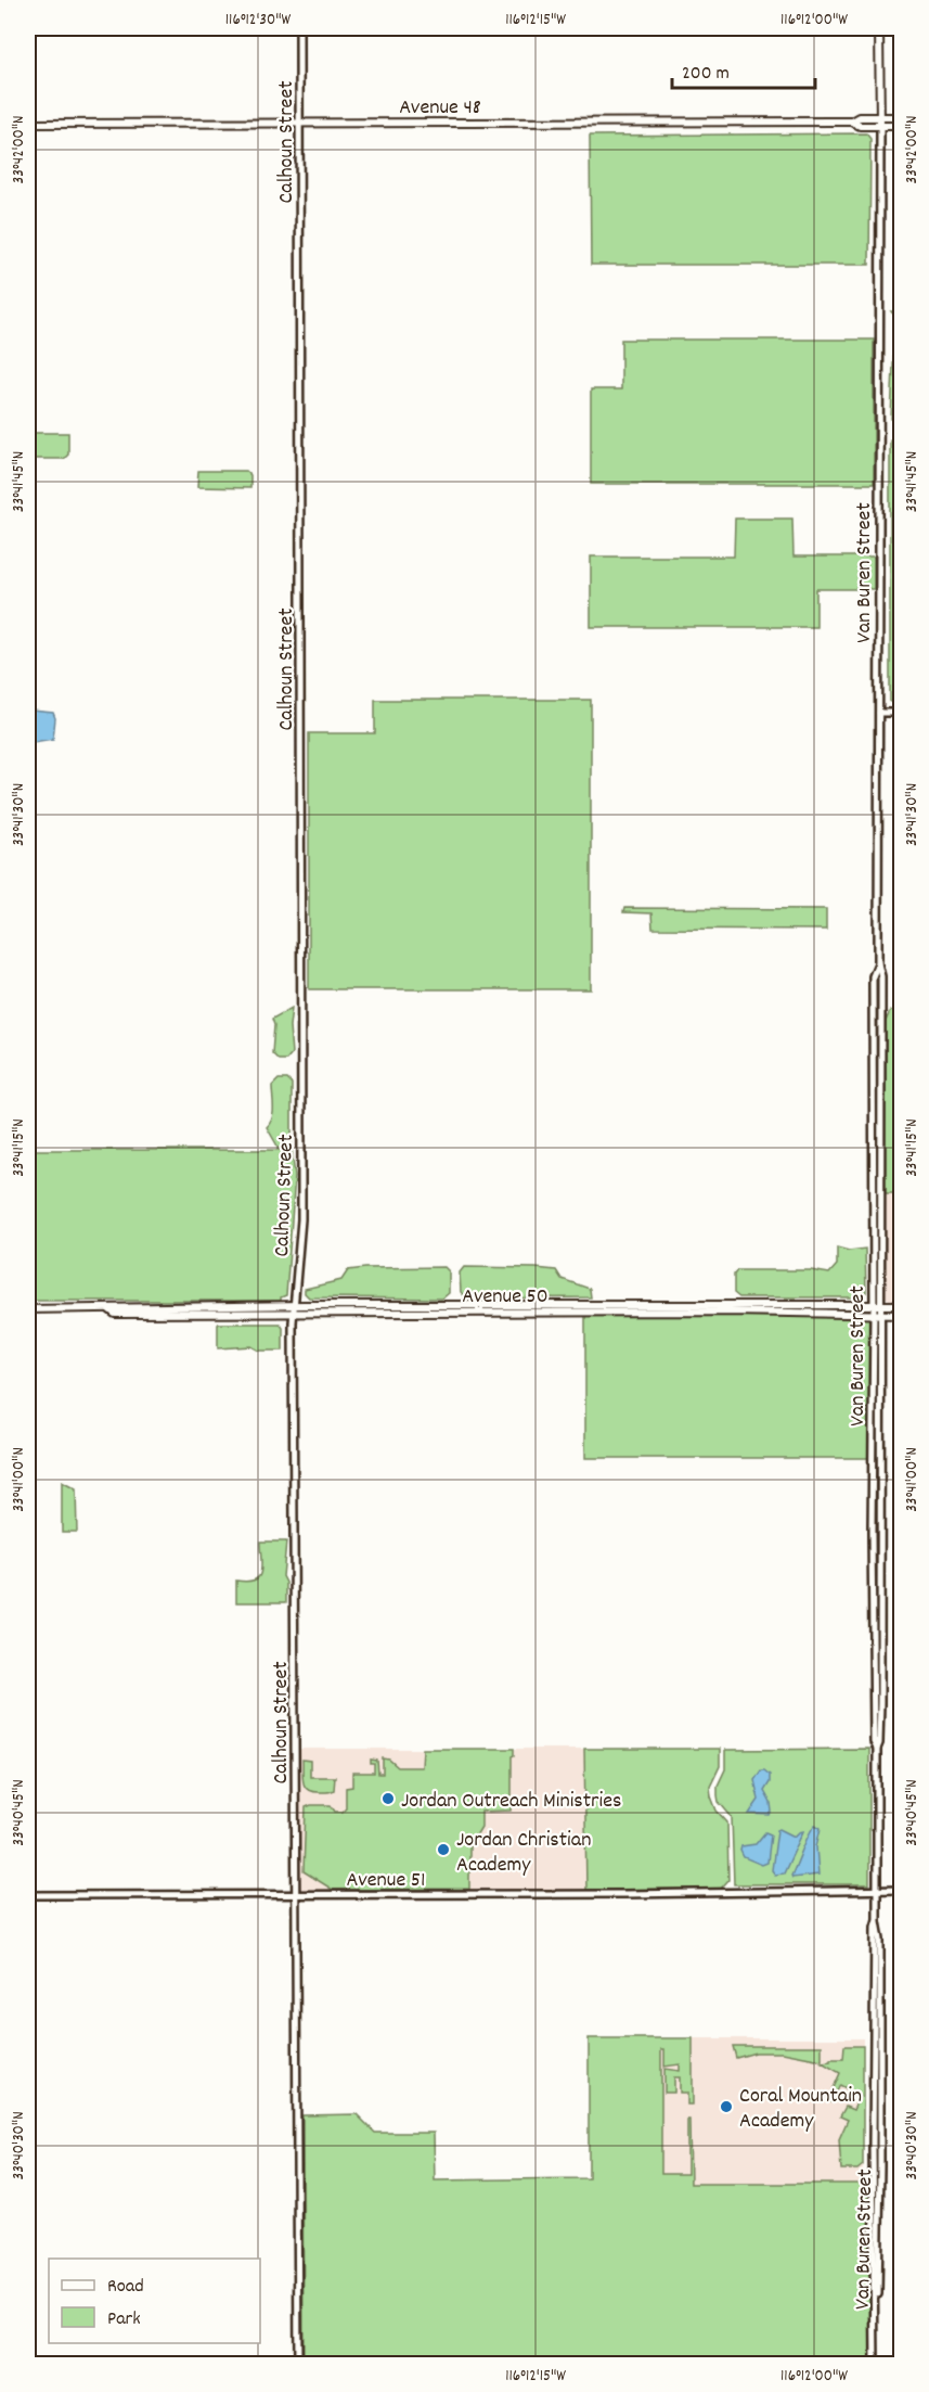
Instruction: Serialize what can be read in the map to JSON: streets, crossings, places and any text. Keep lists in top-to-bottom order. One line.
{"streets":{"main road":["Avenue 48","Van Buren Street","Avenue 50"],"street":["Calhoun Street","Avenue 51"]},"crossings":[["Avenue 48","Calhoun Street"],["Avenue 48","Van Buren Street"],["Calhoun Street","Avenue 50"],["Calhoun Street","Avenue 51"],["Van Buren Street","Avenue 50"],["Van Buren Street","Avenue 51"]],"places":["Jordan Outreach Ministries","Jordan Christian Academy","Coral Mountain Academy"],"legend":["Road","Park"],"scale_bar":"200 m","coordinates":["116°12'30\"W","116°12'15\"W","116°12'00\"W","33°42'00\"N","33°41'45\"N","33°41'30\"N","33°41'15\"N","33°41'00\"N","33°40'45\"N","33°40'30\"N"]}
